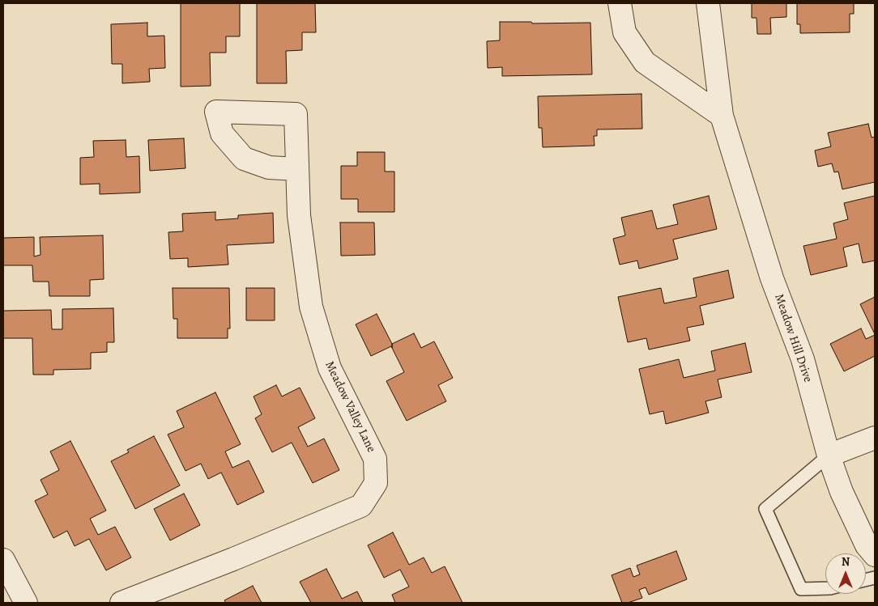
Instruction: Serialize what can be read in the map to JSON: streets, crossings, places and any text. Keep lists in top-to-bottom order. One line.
{"streets":{"street":["Meadow Hill Drive","Meadow Valley Lane"]},"north":"top"}
